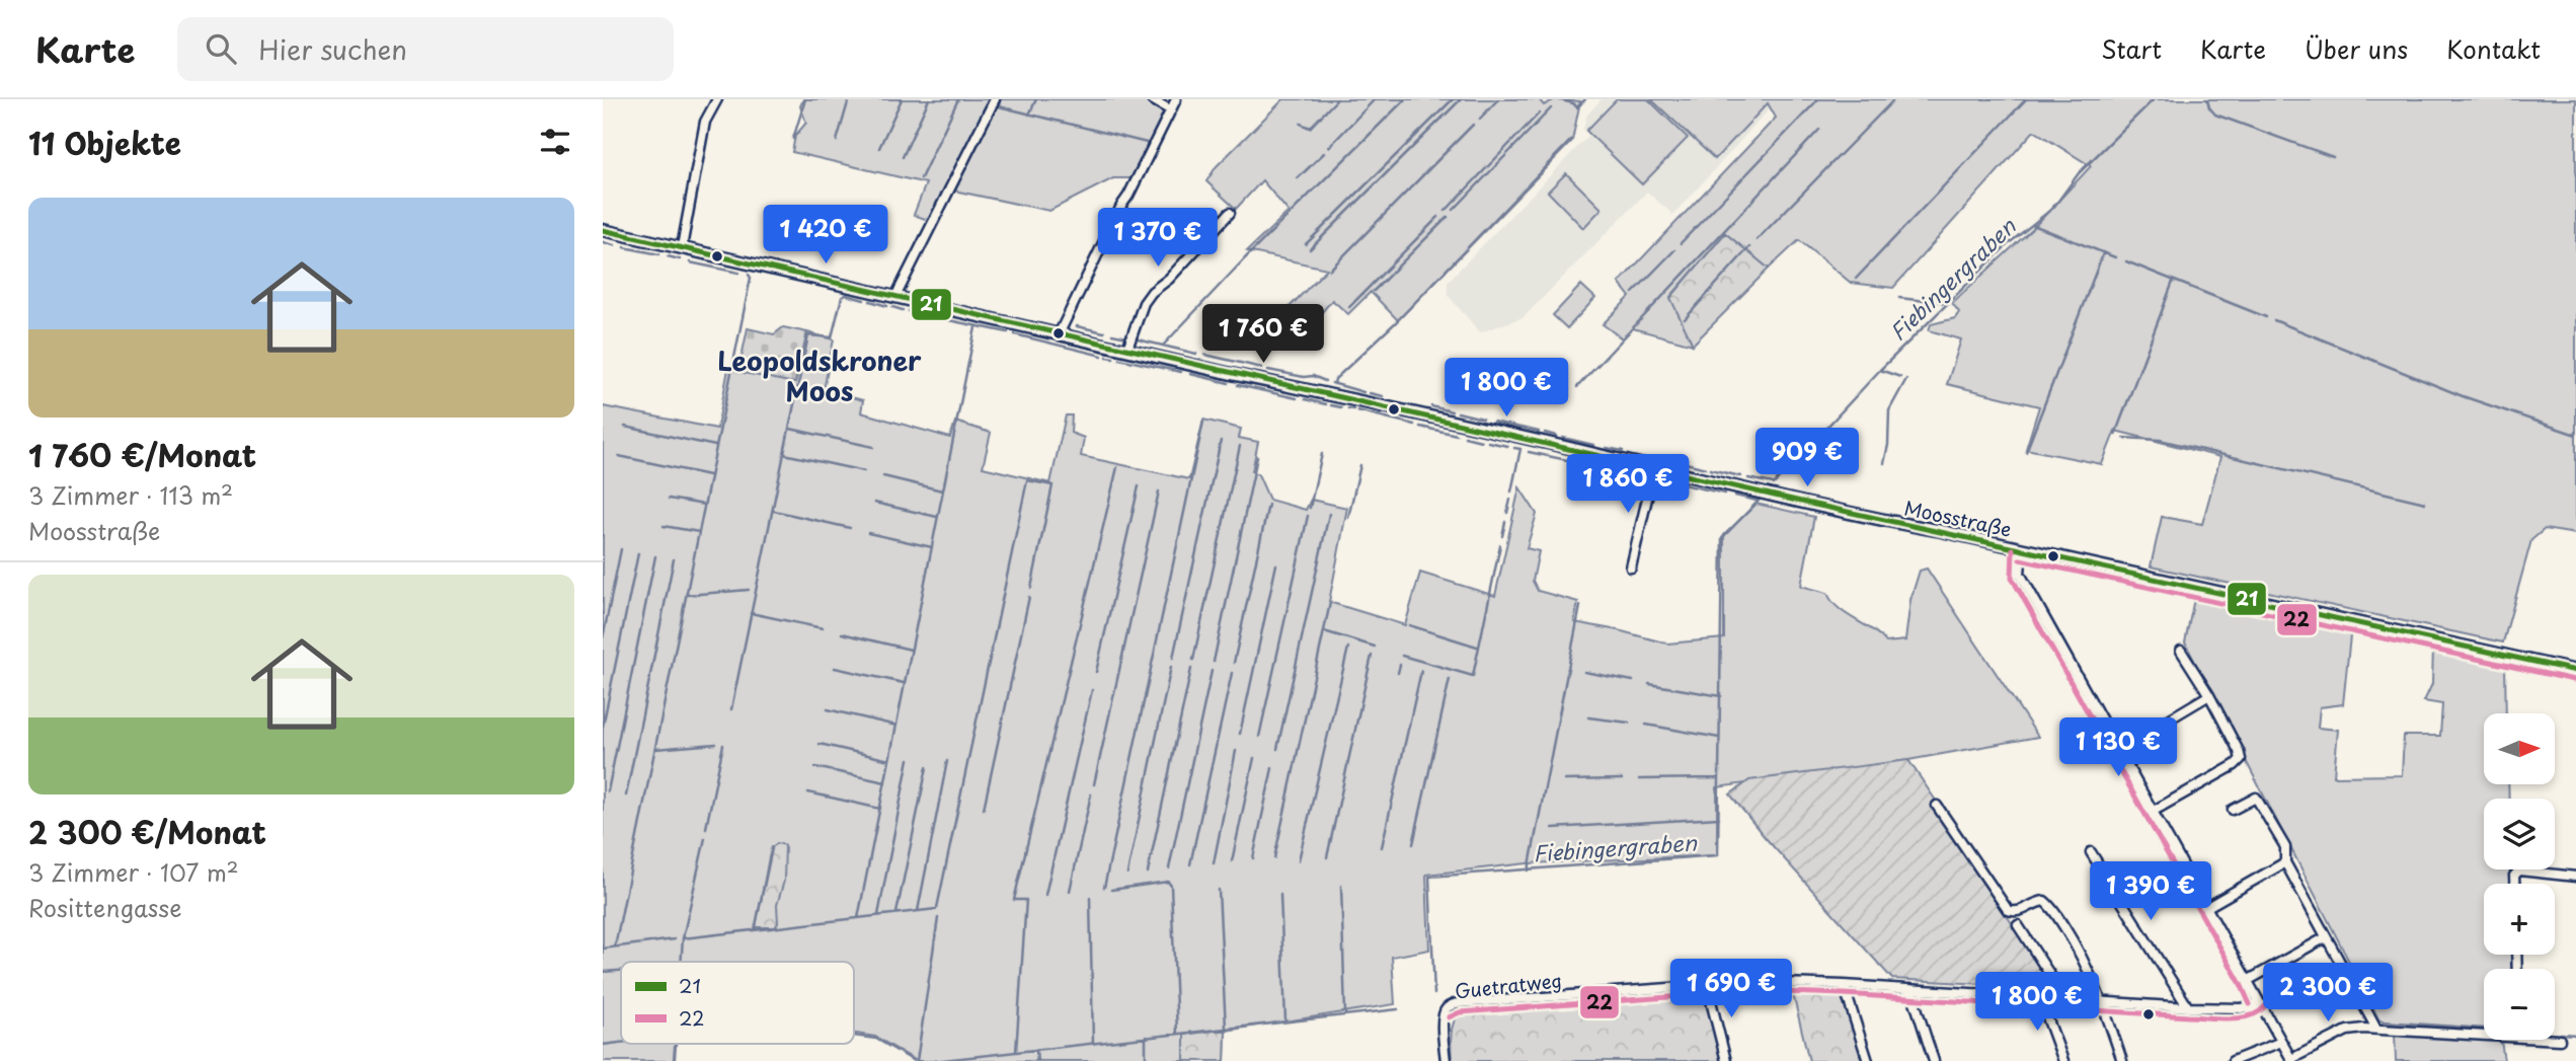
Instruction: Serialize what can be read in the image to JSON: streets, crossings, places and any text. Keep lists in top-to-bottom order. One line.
{"streets":{"street":["Moosstraße","Guetratweg"]},"districts":["Leopoldskroner Moos"],"water":["Fiebingergraben"],"lines":["transit line 21","transit line 22"],"legend":["21","22"],"north":"right","page":{"header":"Karte","search":"Hier suchen","nav":["Start","Karte","Über uns","Kontakt"],"heading":"11 Objekte","list":[{"name":"1 760 €/Monat","note":"3 Zimmer · 113 m² · Moosstraße"},{"name":"2 300 €/Monat","note":"3 Zimmer · 107 m² · Rosittengasse"}],"price":["1 420 €","1 370 €","1 760 €","1 800 €","909 €","1 860 €","1 130 €","1 390 €","1 690 €","2 300 €","1 800 €"],"map_buttons":["+","−"]}}
